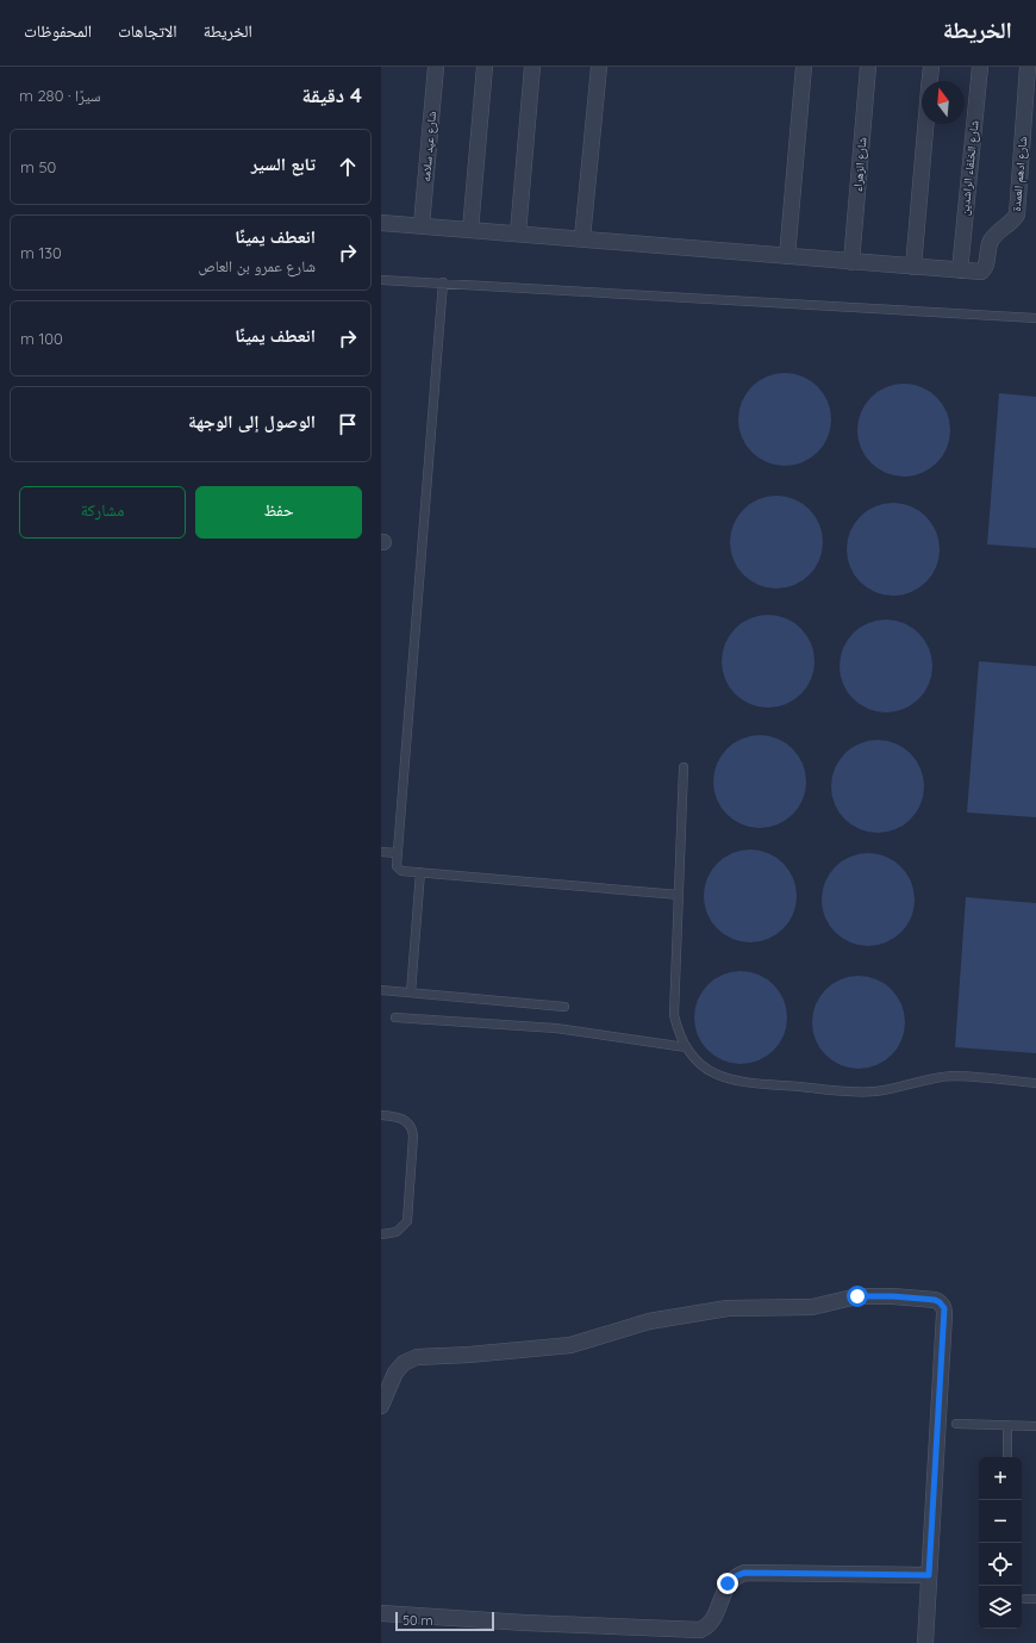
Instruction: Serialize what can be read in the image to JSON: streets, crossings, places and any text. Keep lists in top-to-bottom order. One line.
{"streets":{"street":["شارع عيد سلامه","شارع الزهراء","شارع الخلفاء الراشدين","شارع ادهم العمدة"]},"crossings":[["شارع الخلفاء الراشدين","شارع ادهم العمدة"]],"scale_bar":"50 m","north":"top","page":{"header":"الخريطة","nav":["الخريطة","الاتجاهات","المحفوظات"],"heading":["4 دقيقة","سيرًا · 280 m"],"list":[["تابع السير","50 m"],["انعطف يمينًا","شارع عمرو بن العاص","130 m"],["انعطف يمينًا","100 m"],"الوصول إلى الوجهة"],"buttons":["حفظ","مشاركة"],"map_buttons":["+","−"],"scale":"50 m"}}
